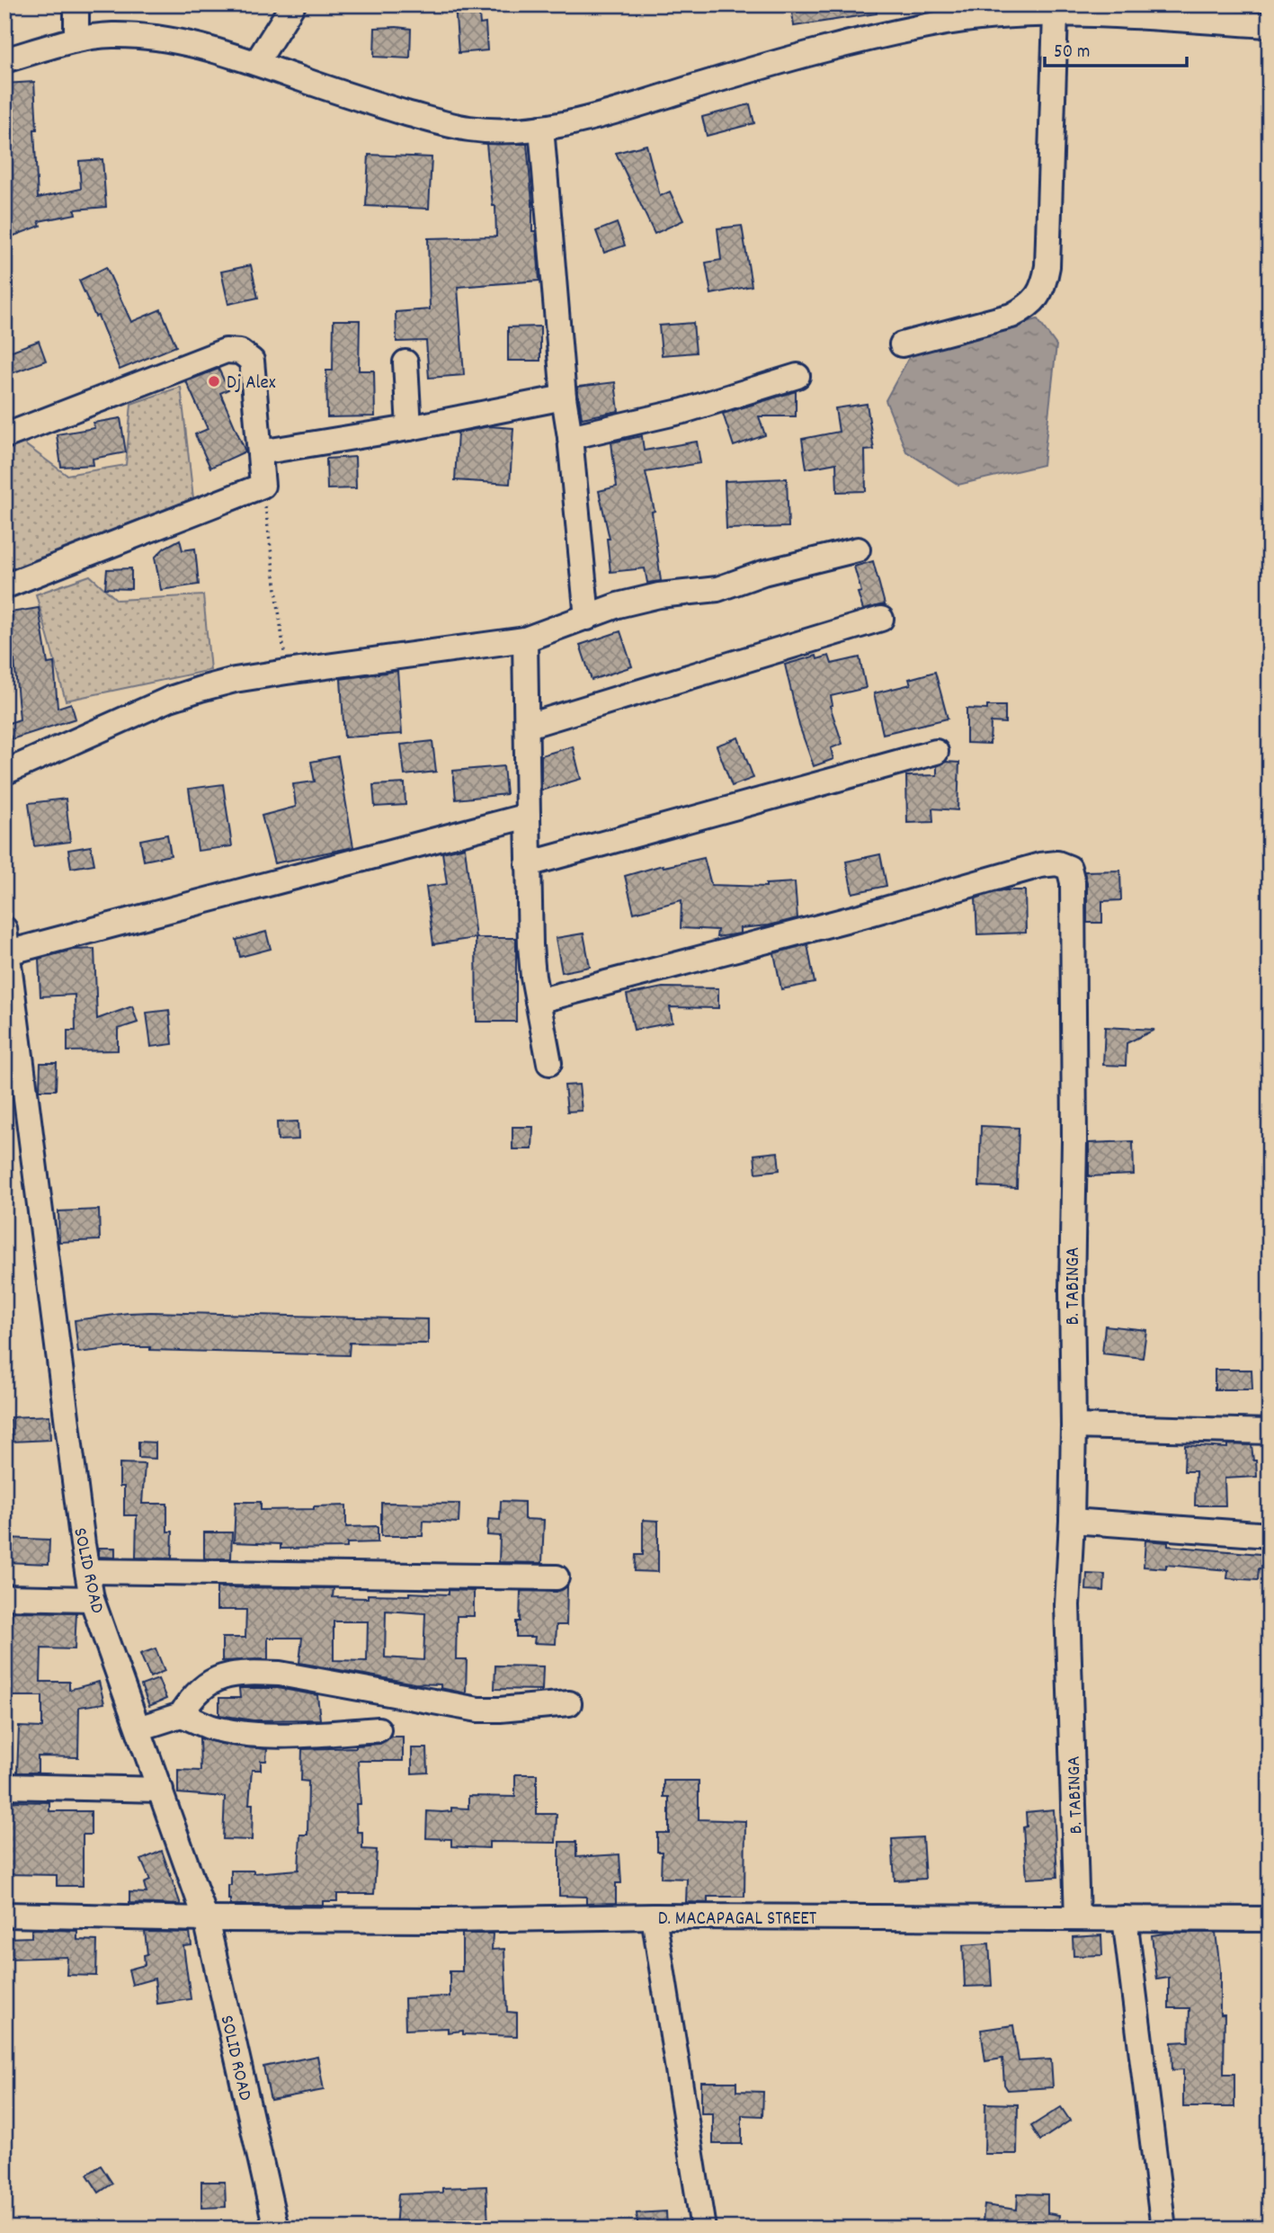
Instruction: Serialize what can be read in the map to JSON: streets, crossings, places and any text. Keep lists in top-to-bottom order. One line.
{"streets":{"street":["B. TABINGA","SOLID ROAD","D. MACAPAGAL STREET"]},"crossings":[["B. TABINGA","D. MACAPAGAL STREET"],["SOLID ROAD","D. MACAPAGAL STREET"]],"places":["Dj Alex"],"scale_bar":"50 m"}
